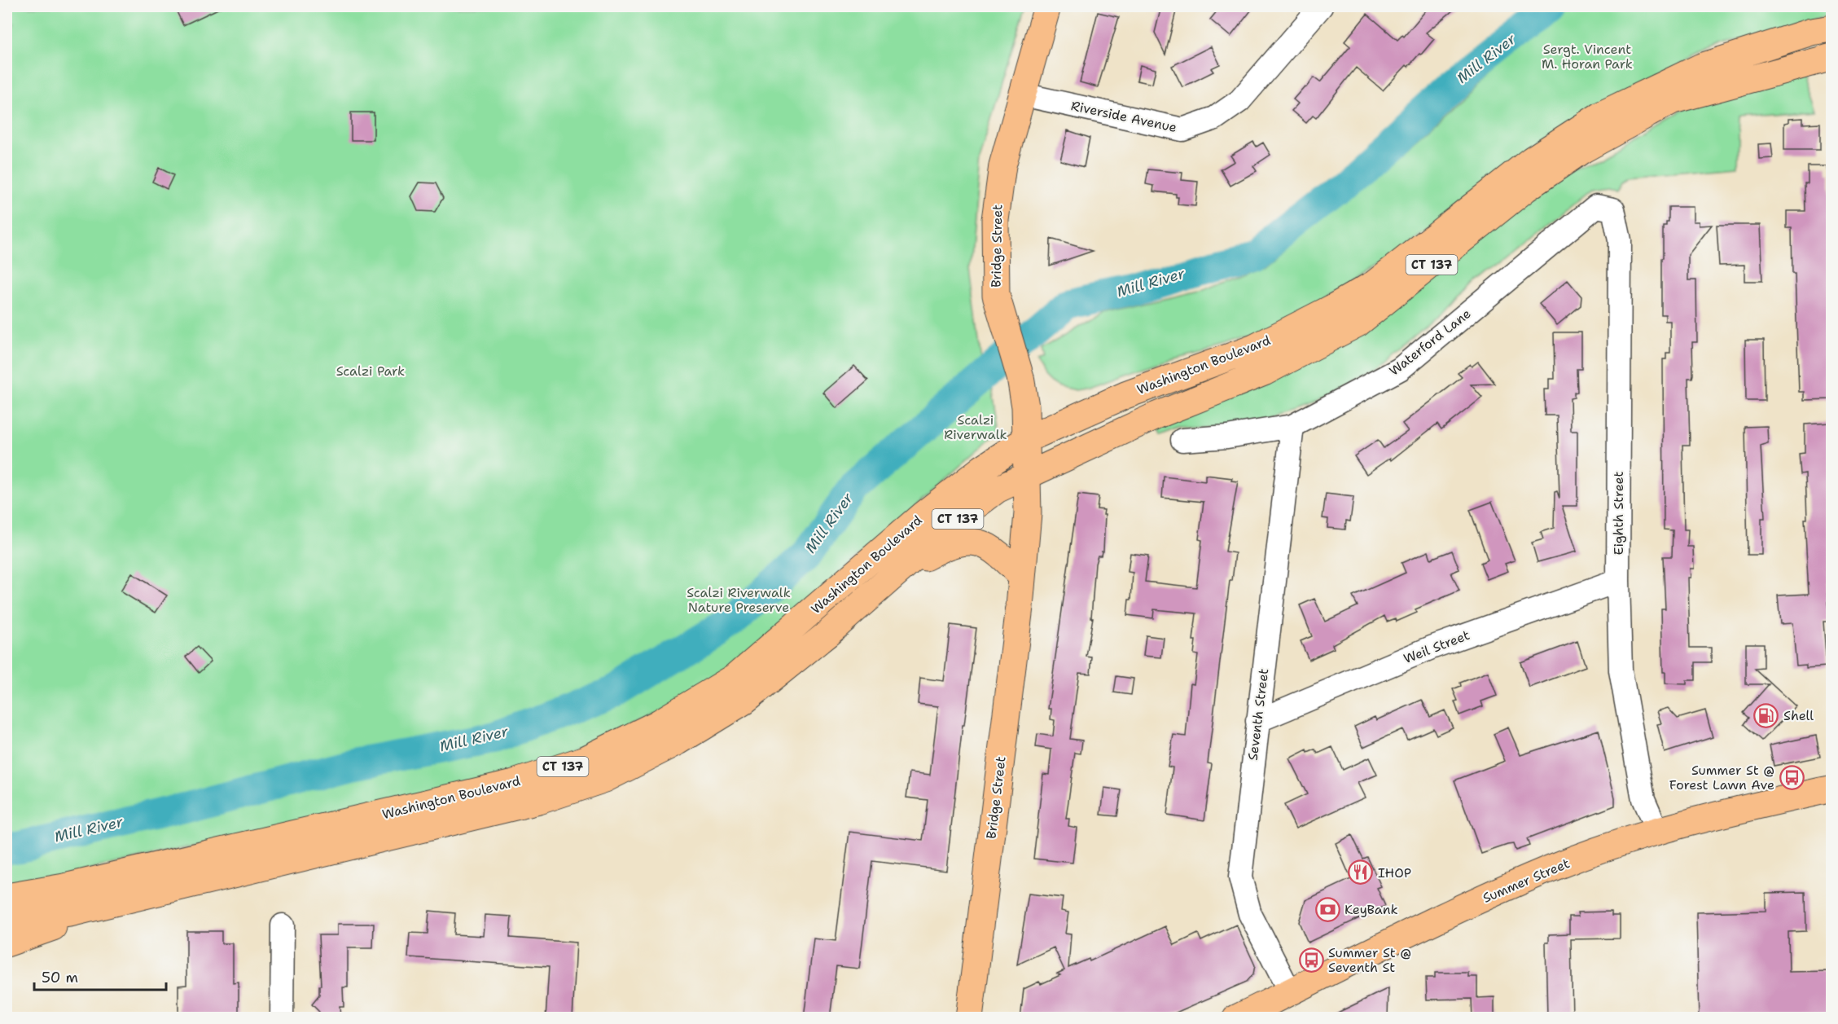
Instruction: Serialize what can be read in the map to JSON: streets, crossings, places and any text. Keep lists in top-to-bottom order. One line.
{"streets":{"main road":["Bridge Street","CT 137","Washington Boulevard","Summer Street"],"street":["Riverside Avenue","Waterford Lane","Eighth Street","Weil Street","Seventh Street"]},"crossings":[["Riverside Avenue","Bridge Street"],["Bridge Street","Washington Boulevard"],["Waterford Lane","Eighth Street"],["Waterford Lane","Seventh Street"],["Eighth Street","Weil Street"],["Eighth Street","Summer Street"],["Weil Street","Seventh Street"],["Seventh Street","Summer Street"]],"water":["Mill River"],"parks":["Sergt. Vincent M. Horan Park","Scalzi Park","Scalzi Riverwalk","Scalzi Riverwalk Nature Preserve"],"places":{"fuel station":["Shell"],"bus stop":["Summer St @ Forest Lawn Ave","Summer St @ Seventh St"],"restaurant":["IHOP"],"bank":["KeyBank"]},"scale_bar":"50 m"}
